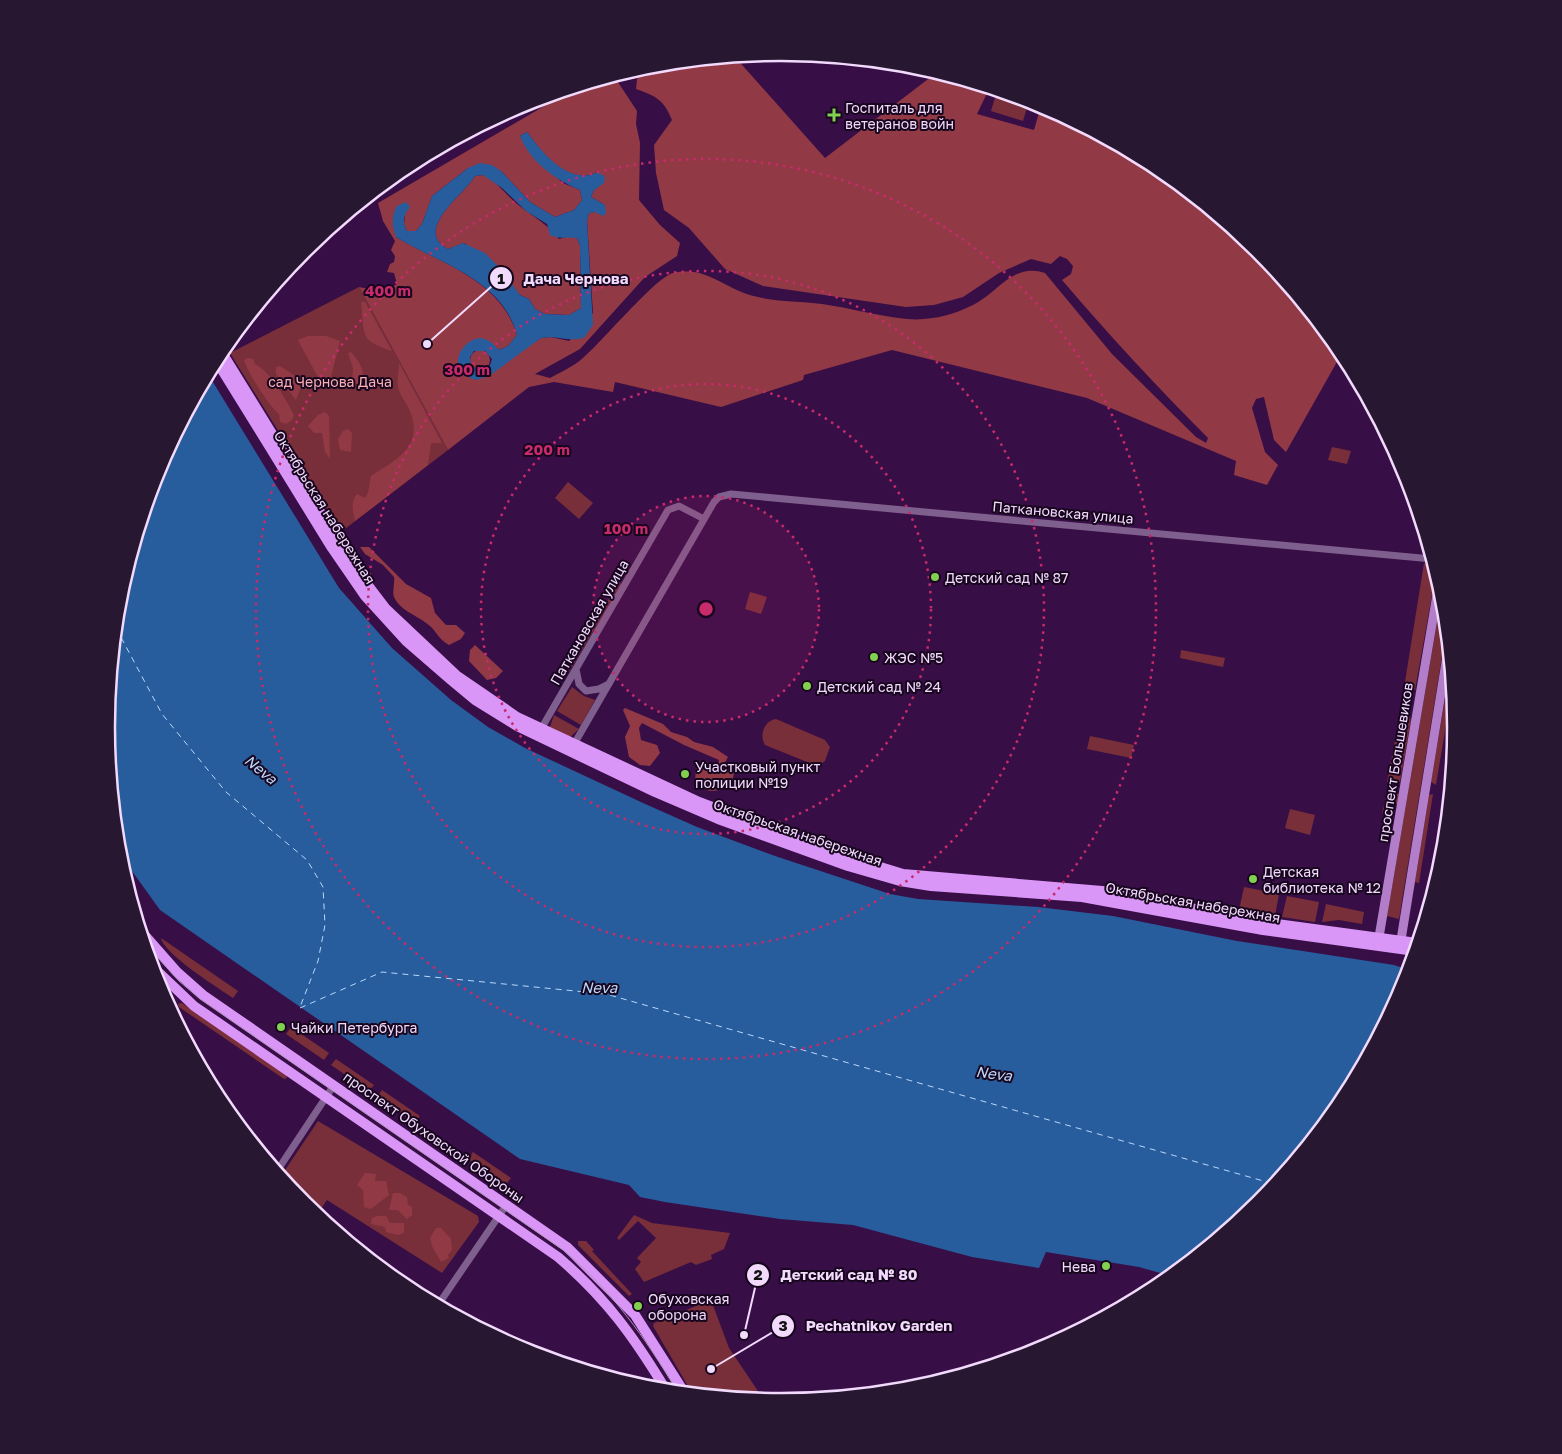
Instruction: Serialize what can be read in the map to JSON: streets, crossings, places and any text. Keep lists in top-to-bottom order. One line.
{"streets":{"main road":["Октябрьская набережная","проспект Большевиков","проспект Обуховской Обороны"],"street":["Паткановская улица"]},"crossings":[["Октябрьская набережная","Паткановская улица"],["Октябрьская набережная","проспект Большевиков"]],"water":["Neva"],"parks":["сад Чернова Дача"],"places":{"health":["Госпиталь для ветеранов войн"],"other":["Дача Чернова","Детский сад № 87","ЖЭС №5","Детский сад № 24","Участковый пункт полиции №19","Детская библиотека № 12","Чайки Петербурга","Нева","Обуховская оборона","Детский сад № 80","Pechatnikov Garden"]},"rings":["400 m","300 m","200 m","100 m"]}
